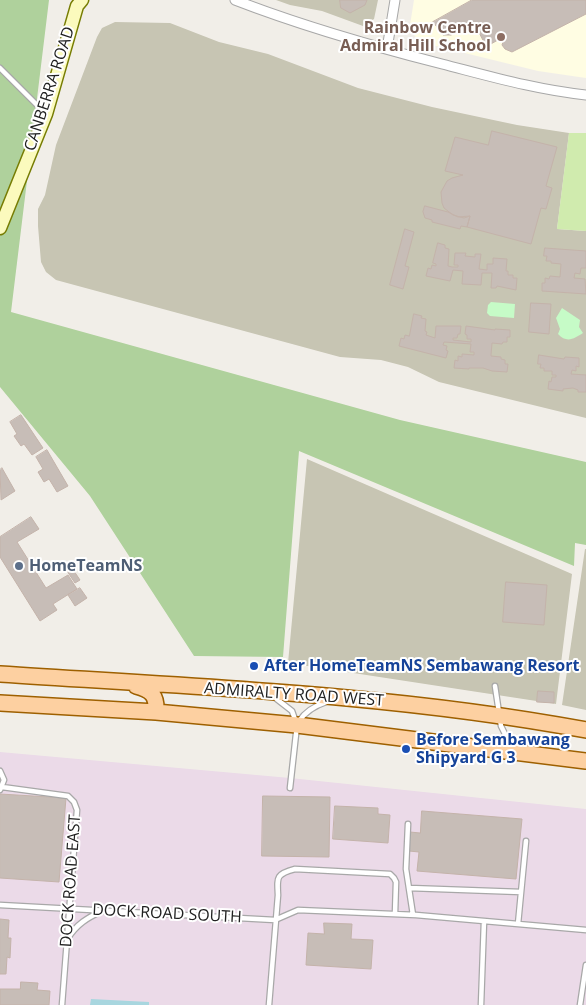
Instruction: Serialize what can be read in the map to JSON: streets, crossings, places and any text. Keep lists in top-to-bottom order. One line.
{"streets":{"main road":["CANBERRA ROAD","ADMIRALTY ROAD WEST"],"lane":["DOCK ROAD EAST","DOCK ROAD SOUTH"]},"crossings":[["DOCK ROAD EAST","DOCK ROAD SOUTH"]],"places":["Rainbow Centre Admiral Hill School","HomeTeamNS","After HomeTeamNS Sembawang Resort","Before Sembawang Shipyard G 3"]}
